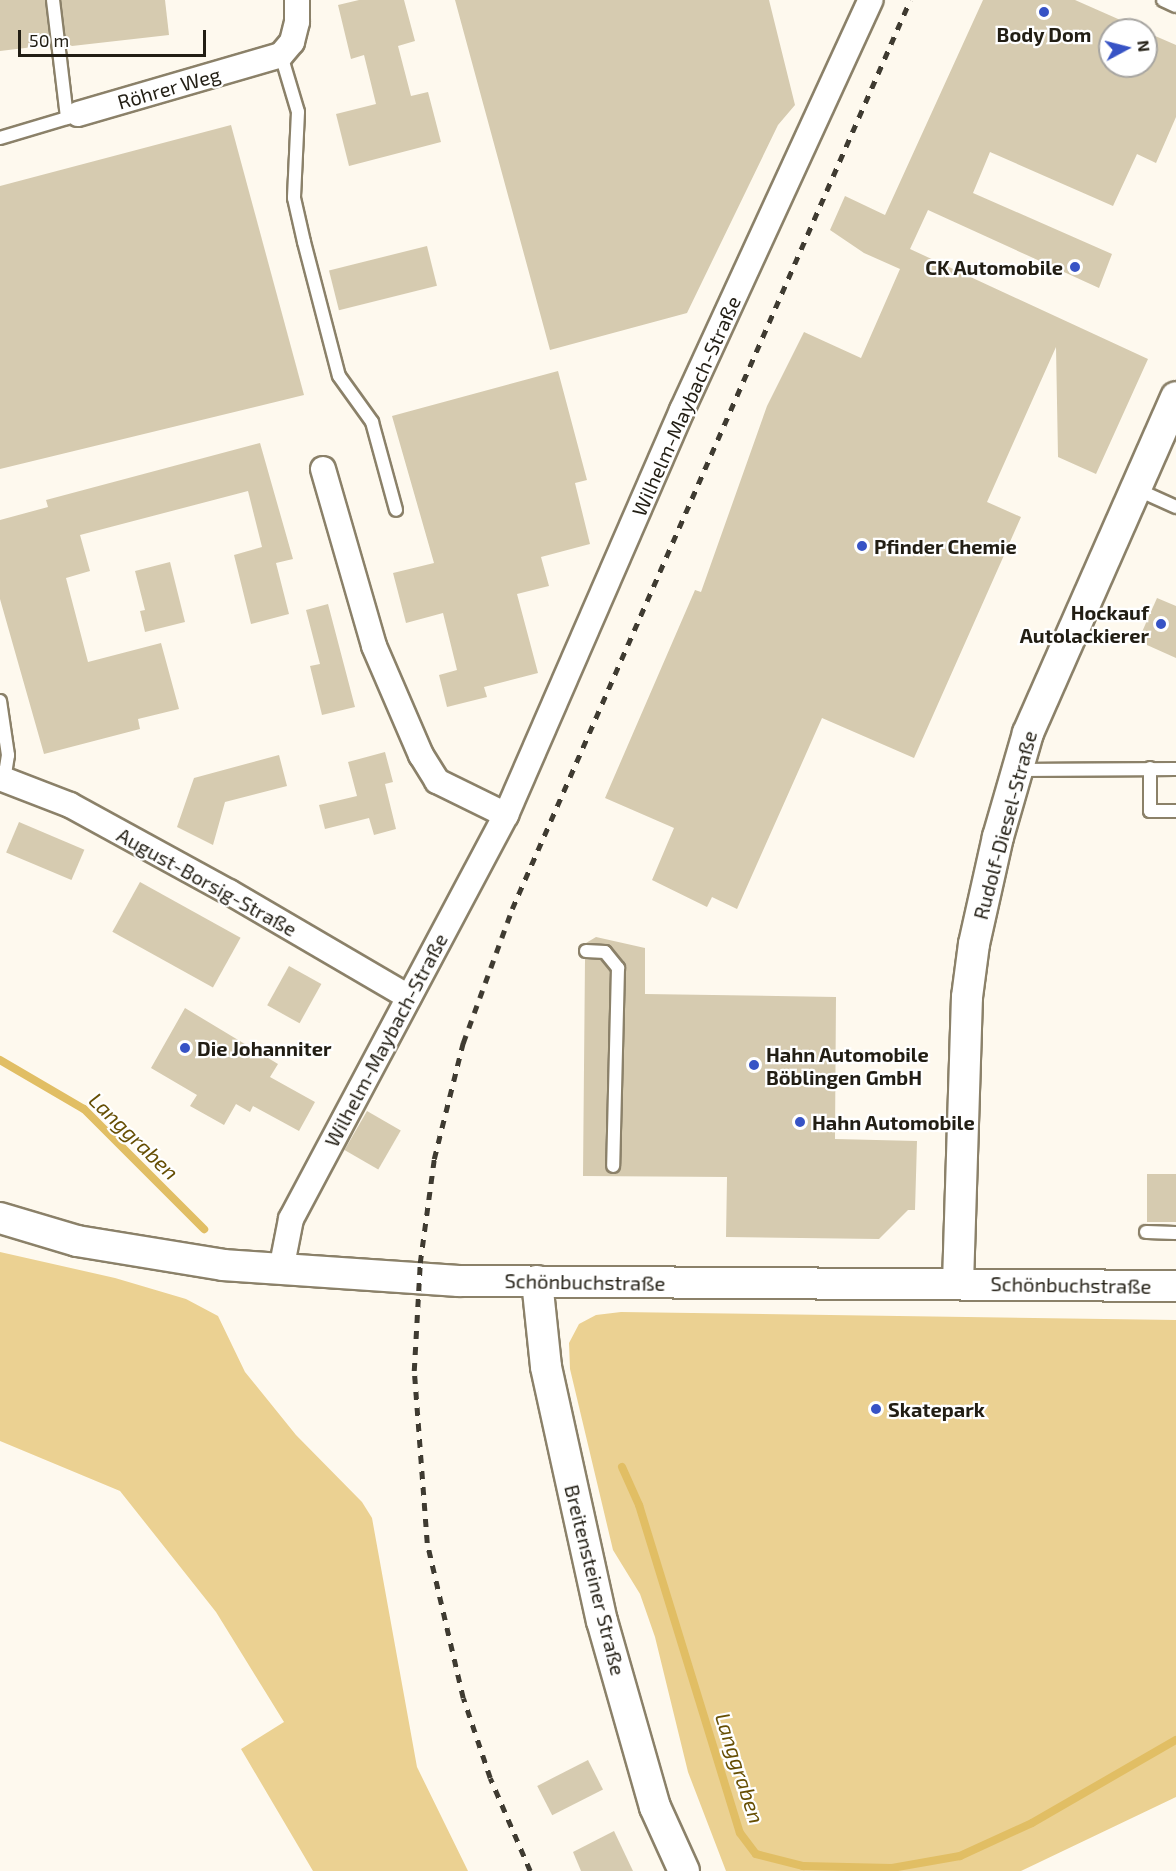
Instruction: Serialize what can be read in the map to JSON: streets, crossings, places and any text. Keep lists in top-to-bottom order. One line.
{"streets":{"street":["Röhrer Weg","Wilhelm-Maybach-Straße","Rudolf-Diesel-Straße","August-Borsig-Straße","Schönbuchstraße","Breitensteiner Straße"]},"crossings":[["Wilhelm-Maybach-Straße","August-Borsig-Straße"],["Wilhelm-Maybach-Straße","Schönbuchstraße"],["Rudolf-Diesel-Straße","Schönbuchstraße"],["Schönbuchstraße","Breitensteiner Straße"]],"water":["Langgraben"],"places":["Body Dom","CK Automobile","Pfinder Chemie","Hockauf Autolackierer","Die Johanniter","Hahn Automobile Böblingen GmbH","Hahn Automobile","Skatepark"],"scale_bar":"50 m","north":"right"}
